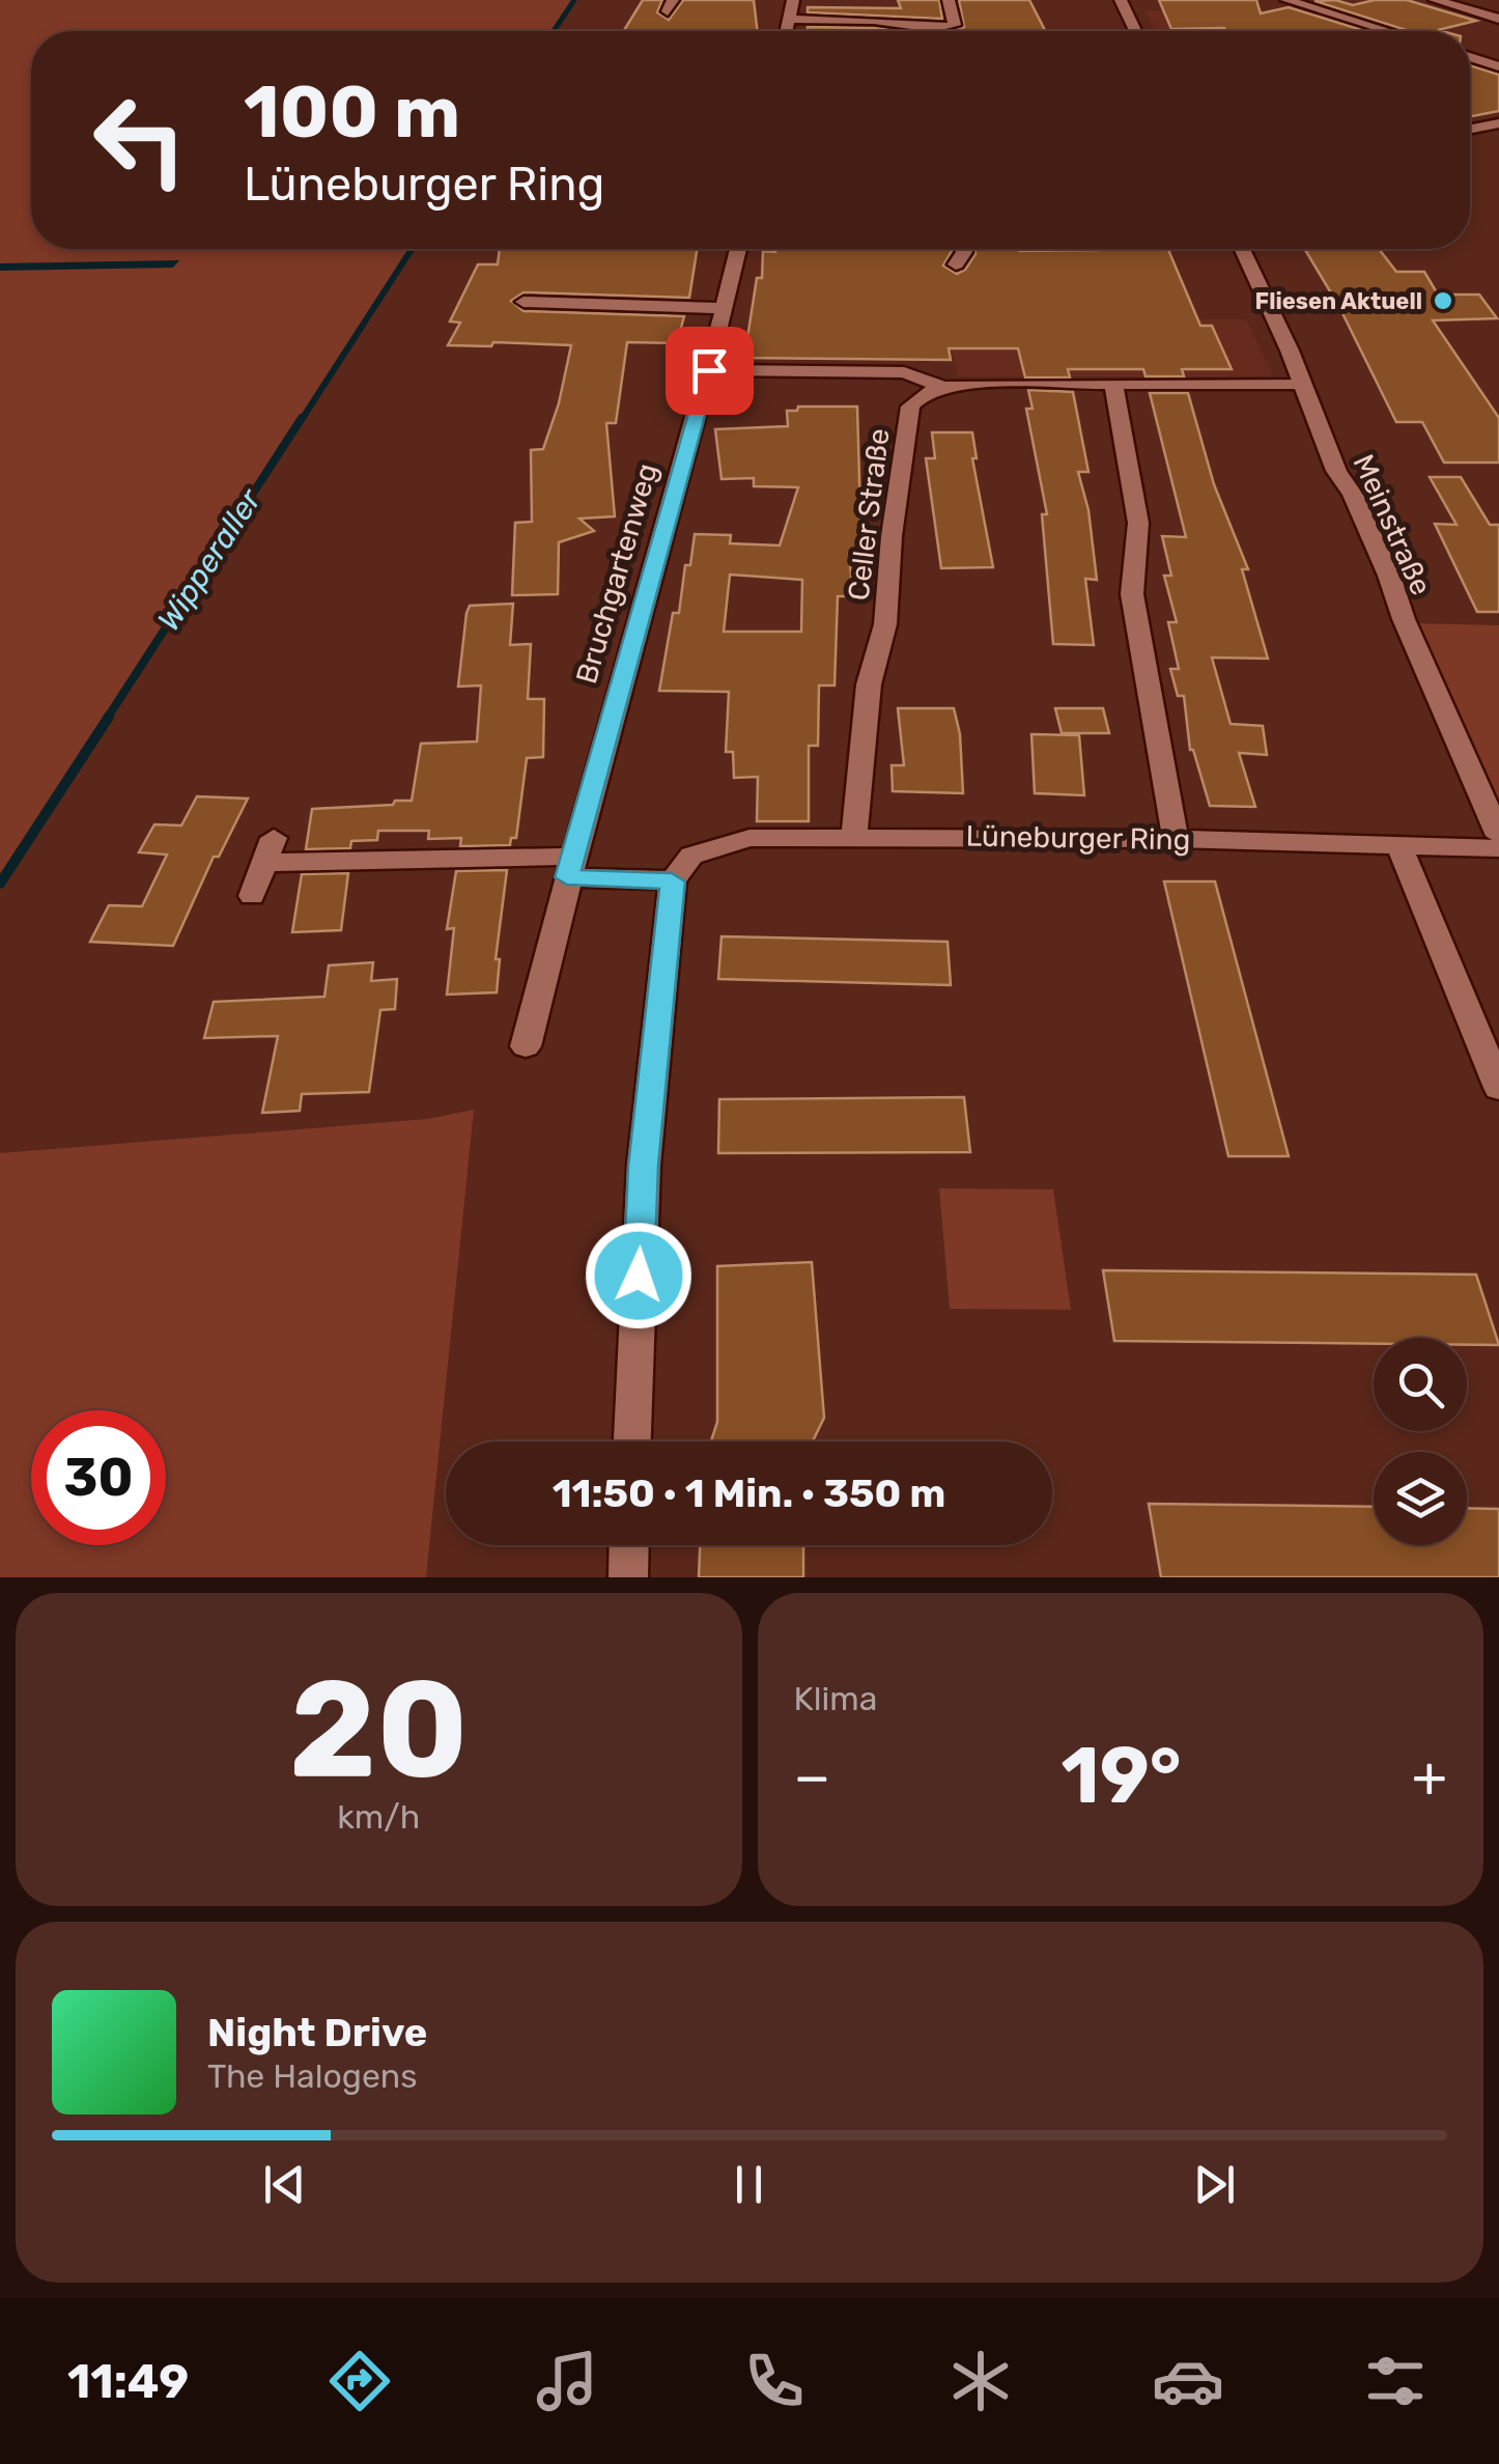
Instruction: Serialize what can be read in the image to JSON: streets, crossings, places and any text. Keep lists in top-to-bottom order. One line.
{"streets":{"street":["Celler Straße","Meinstraße","Bruchgartenweg","Lüneburger Ring"]},"crossings":[["Celler Straße","Lüneburger Ring"]],"water":["Wipperaller"],"places":["Fliesen Aktuell"],"page":{"turn":["100 m","Lüneburger Ring"],"limit":"30","trip":"11:50 · 1 Min. · 350 m","tile":[["20","km/h"],"Klima"],"heat":["−","19°","+"],"song":["Night Drive","The Halogens"],"tabs":"11:49"}}
